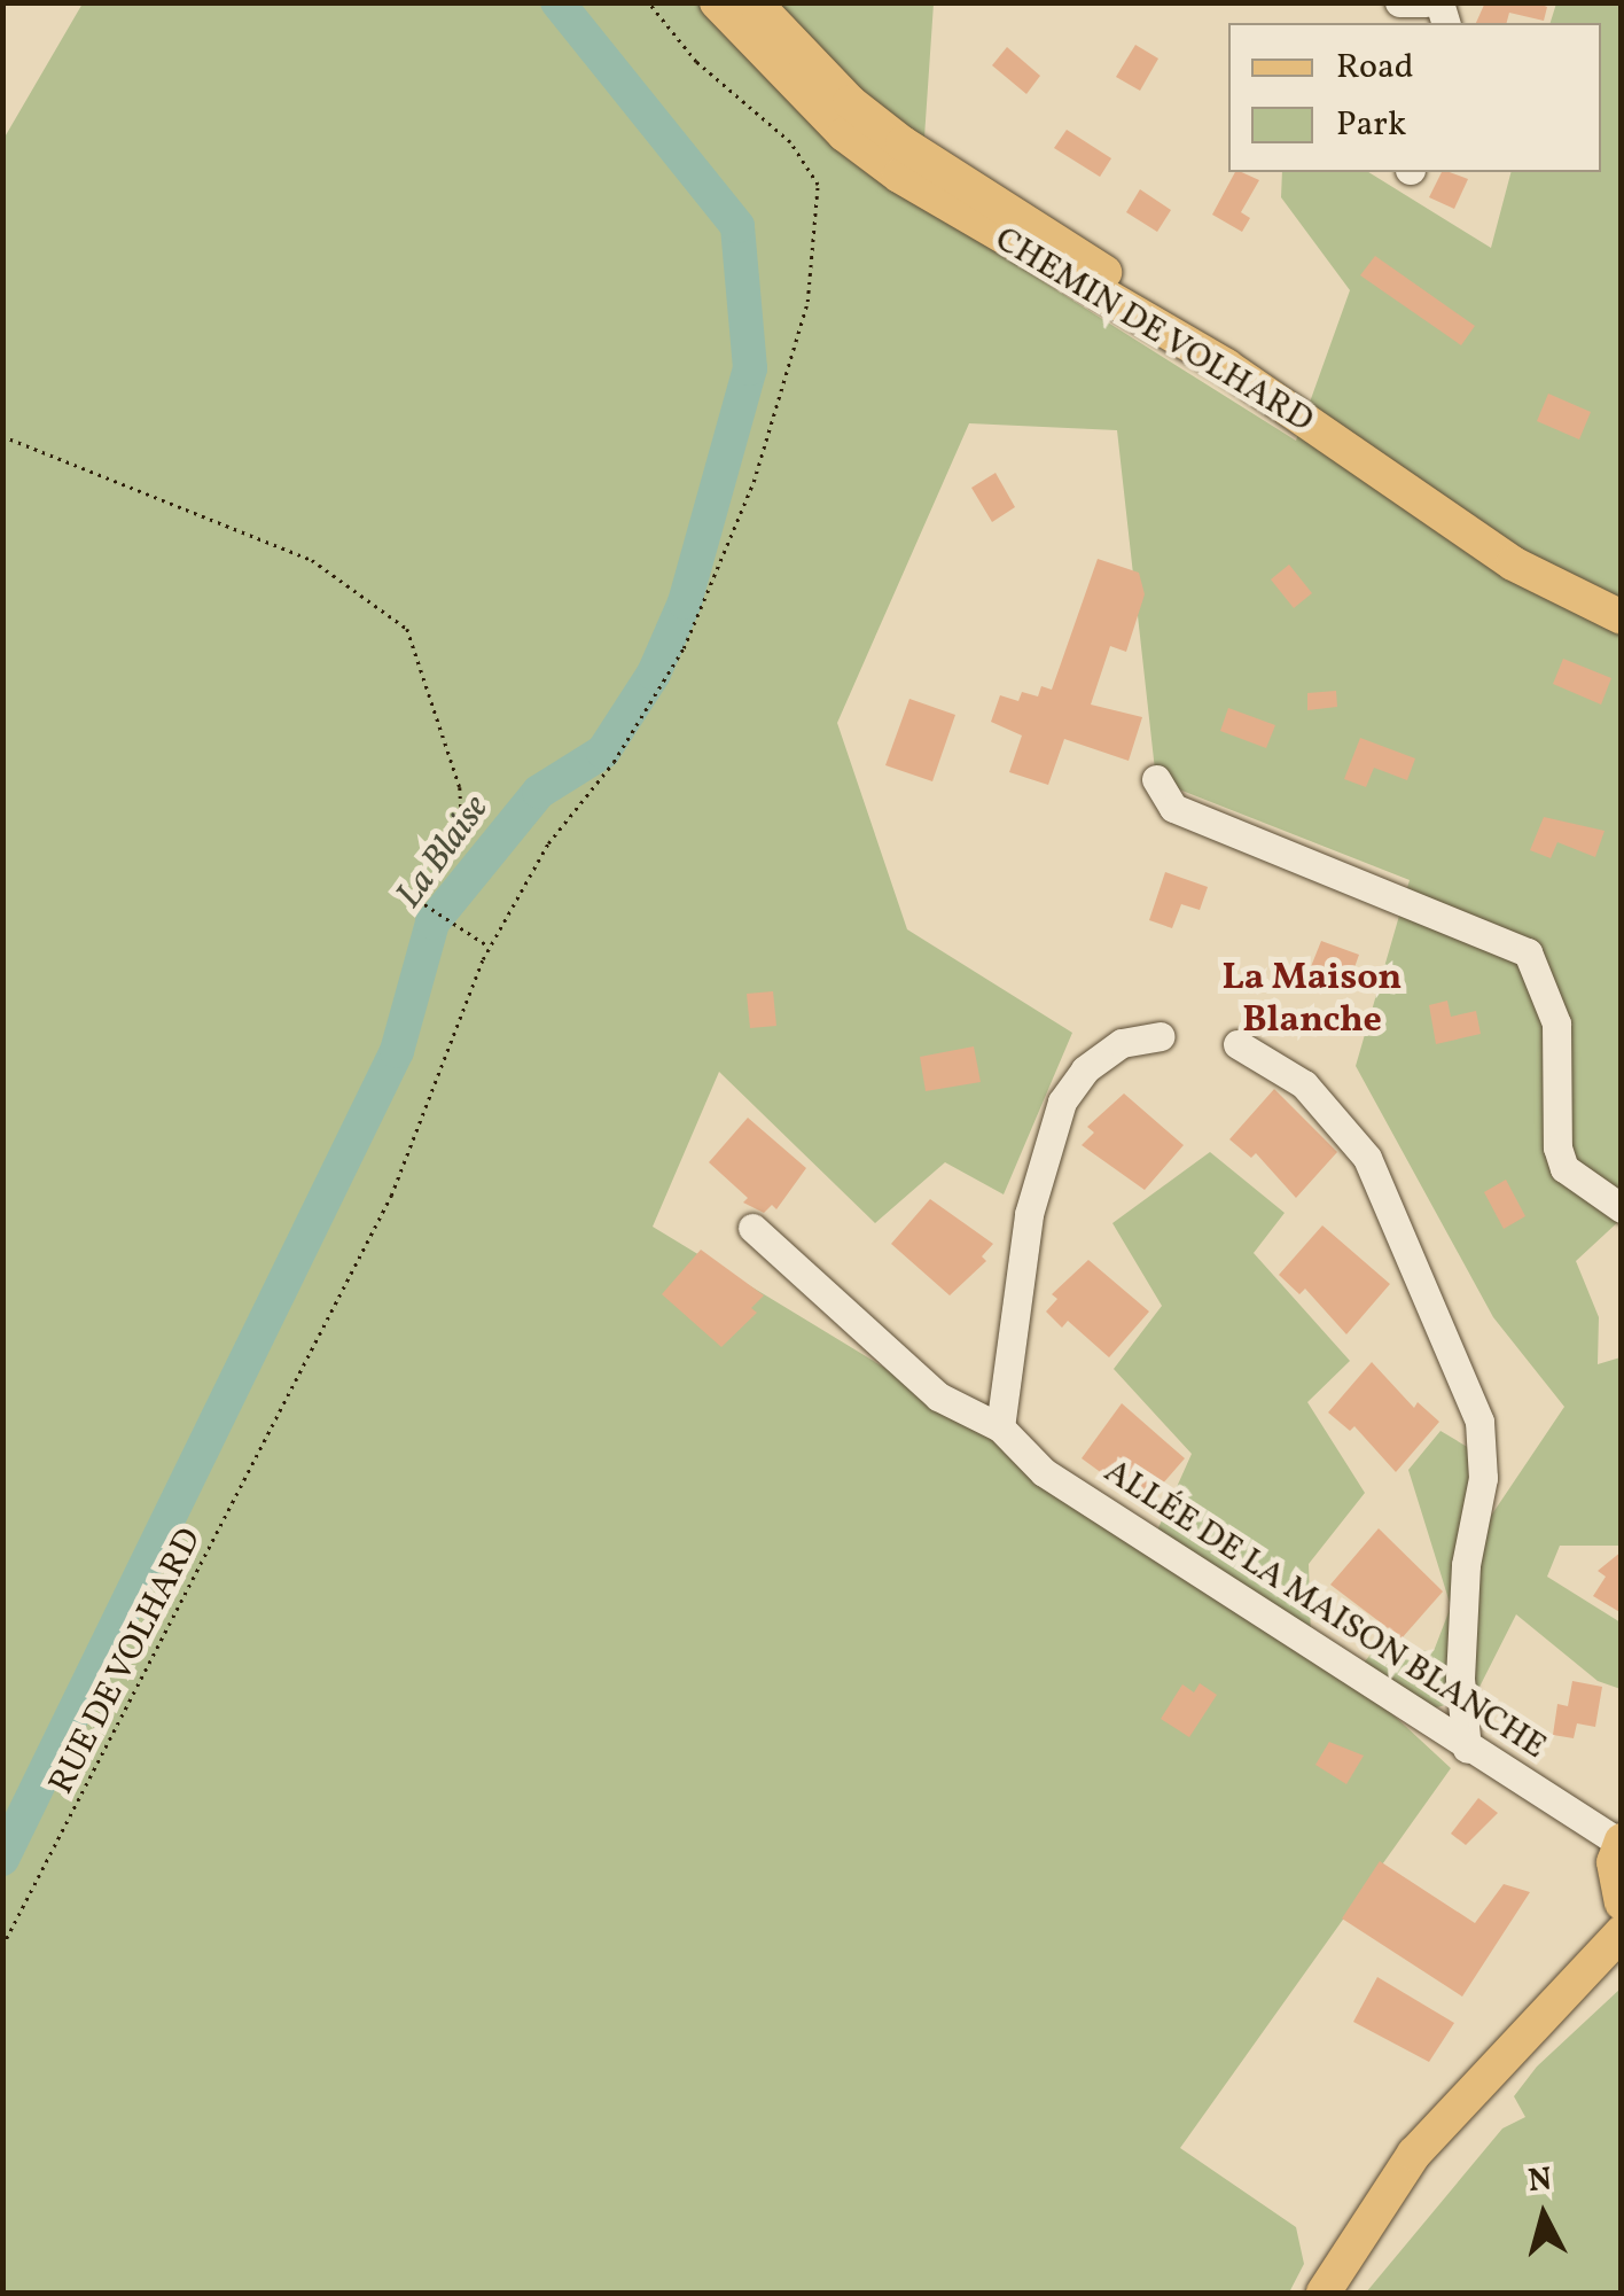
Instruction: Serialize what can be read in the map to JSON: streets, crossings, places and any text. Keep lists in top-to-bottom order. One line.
{"streets":{"main road":["CHEMIN DE VOLHARD"],"street":["ALLÉE DE LA MAISON BLANCHE"],"path":["RUE DE VOLHARD"]},"districts":["La Maison Blanche"],"water":["La Blaise"],"legend":["Road","Park"],"north":"top"}
